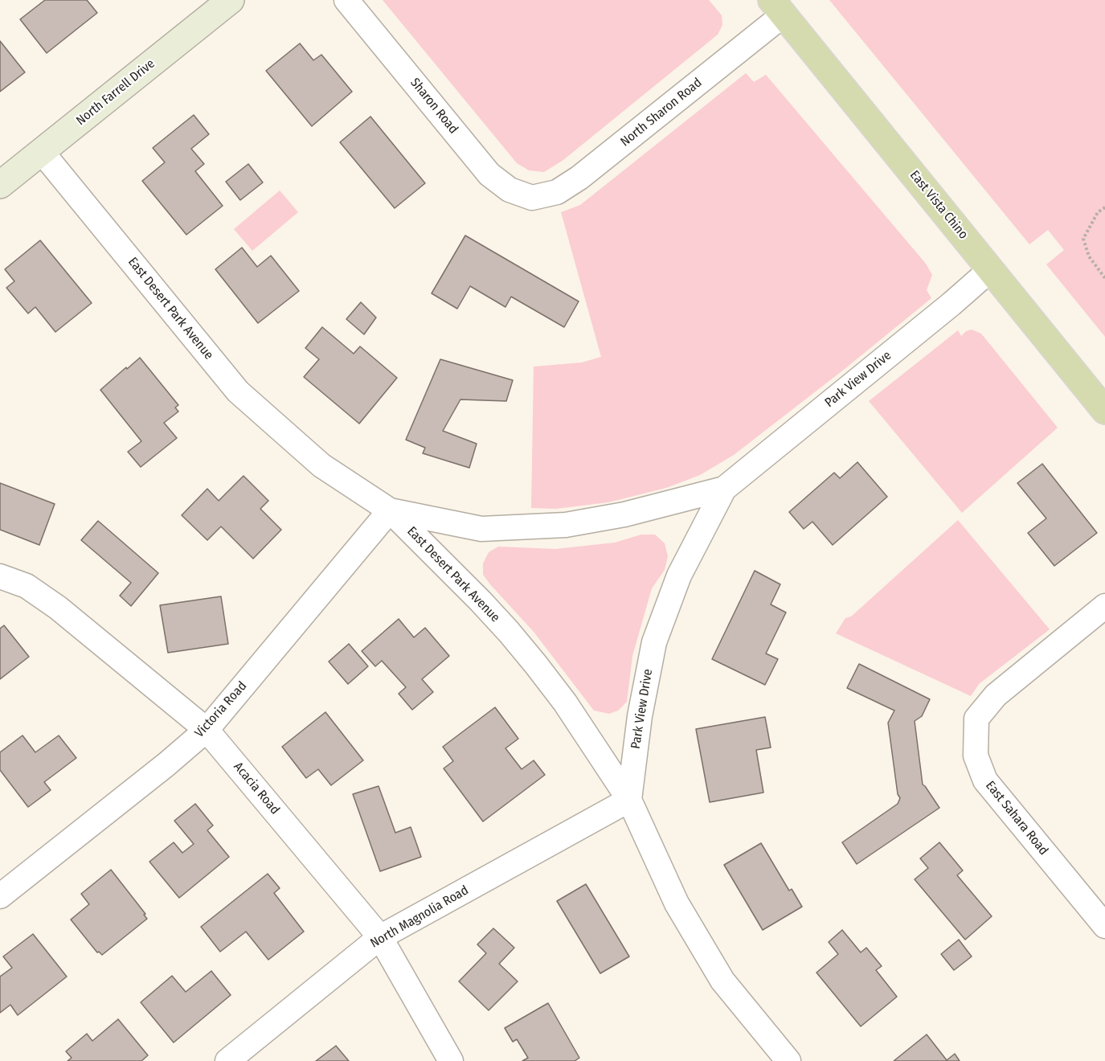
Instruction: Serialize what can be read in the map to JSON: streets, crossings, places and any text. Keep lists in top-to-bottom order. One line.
{"streets":{"main road":["East Vista Chino"],"street":["North Farrell Drive","Sharon Road","North Sharon Road","East Desert Park Avenue","Park View Drive","Victoria Road","Acacia Road","East Sahara Road","North Magnolia Road"]},"crossings":[["North Farrell Drive","East Desert Park Avenue"],["Sharon Road","North Sharon Road"],["North Sharon Road","East Vista Chino"],["East Vista Chino","Park View Drive"],["East Desert Park Avenue","Park View Drive"],["East Desert Park Avenue","Victoria Road"],["East Desert Park Avenue","North Magnolia Road"],["Park View Drive","Victoria Road"],["Park View Drive","North Magnolia Road"],["Victoria Road","Acacia Road"],["Acacia Road","North Magnolia Road"]]}
